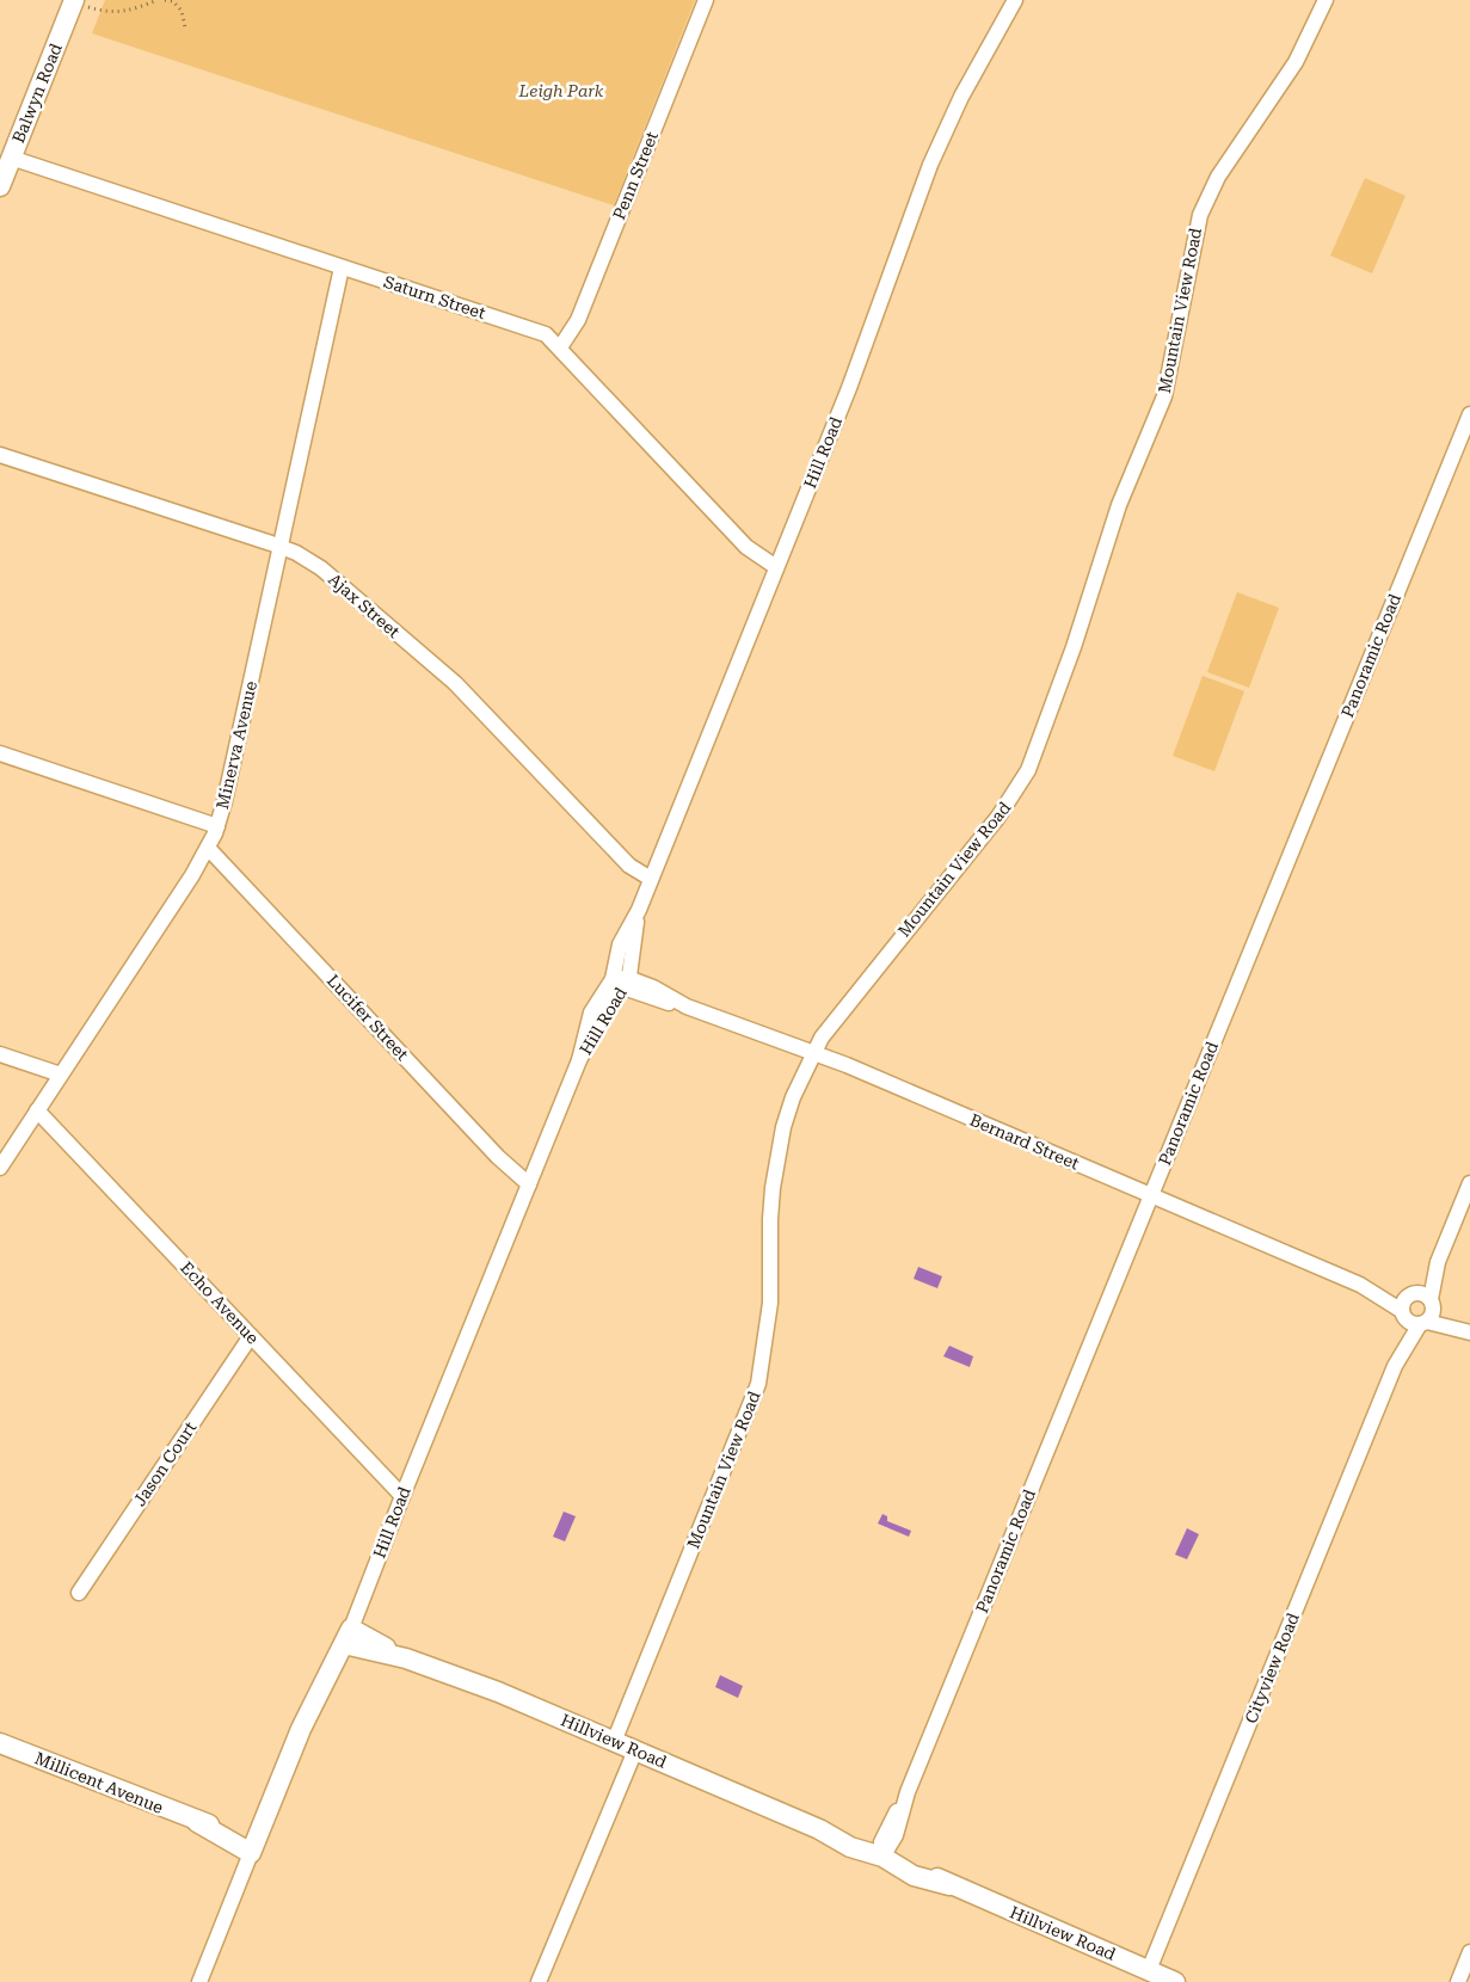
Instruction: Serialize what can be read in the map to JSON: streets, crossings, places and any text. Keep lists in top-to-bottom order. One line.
{"streets":{"street":["Balwyn Road","Penn Street","Saturn Street","Mountain View Road","Hill Road","Ajax Street","Panoramic Road","Minerva Avenue","Lucifer Street","Bernard Street","Echo Avenue","Jason Court","Cityview Road","Hillview Road","Millicent Avenue"]},"crossings":[["Balwyn Road","Saturn Street"],["Penn Street","Saturn Street"],["Saturn Street","Hill Road"],["Saturn Street","Minerva Avenue"],["Mountain View Road","Bernard Street"],["Mountain View Road","Hillview Road"],["Hill Road","Ajax Street"],["Hill Road","Lucifer Street"],["Hill Road","Bernard Street"],["Hill Road","Echo Avenue"],["Hill Road","Hillview Road"],["Hill Road","Millicent Avenue"],["Ajax Street","Minerva Avenue"],["Panoramic Road","Bernard Street"],["Panoramic Road","Hillview Road"],["Minerva Avenue","Lucifer Street"],["Minerva Avenue","Echo Avenue"],["Bernard Street","Cityview Road"],["Echo Avenue","Jason Court"],["Cityview Road","Hillview Road"]],"parks":["Leigh Park"]}
